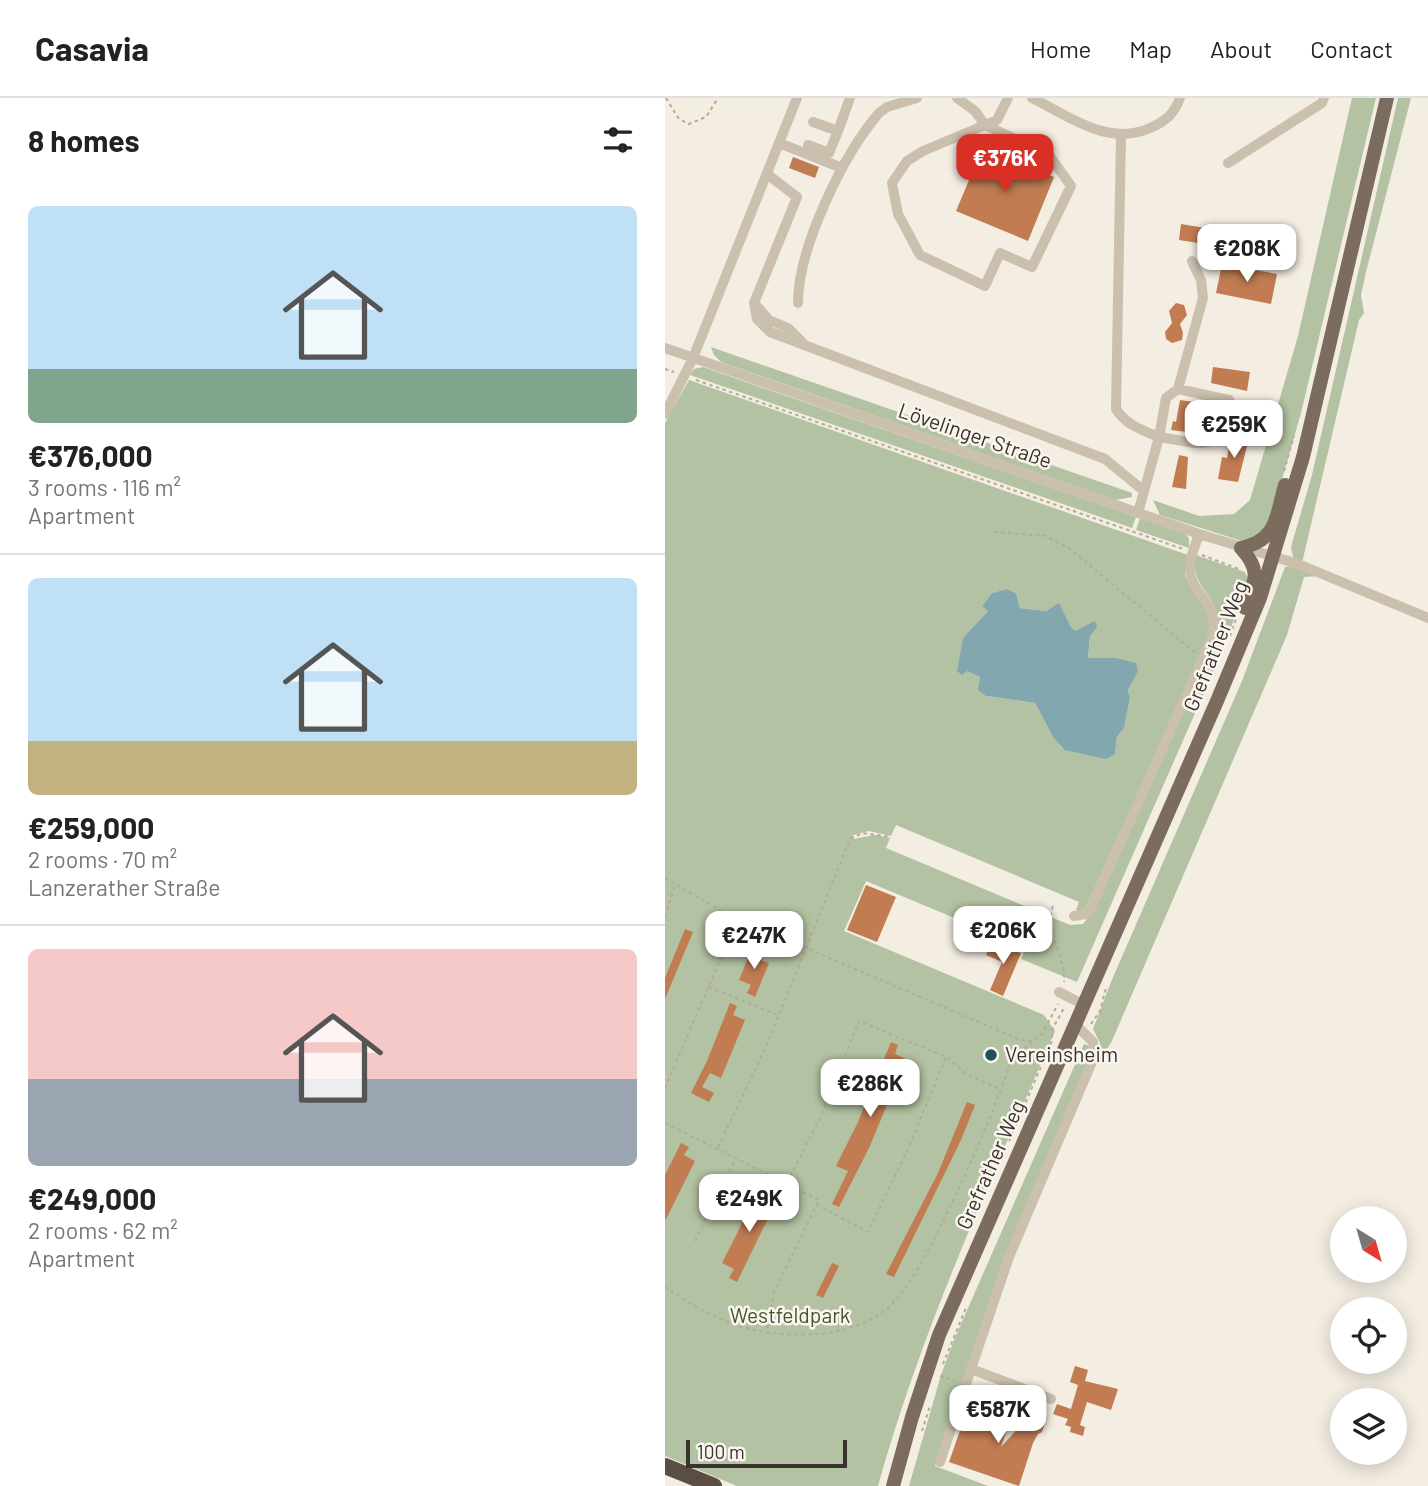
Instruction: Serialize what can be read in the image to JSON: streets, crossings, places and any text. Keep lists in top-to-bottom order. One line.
{"streets":{"main road":["Grefrather Weg"],"street":["Lövelinger Straße"]},"crossings":[["Lövelinger Straße","Grefrather Weg"]],"parks":["Westfeldpark"],"places":["Vereinsheim"],"scale_bar":"100 m","north":"bottom right","page":{"header":"Casavia","nav":["Home","Map","About","Contact"],"heading":"8 homes","price":["€376K","€208K","€259K","€206K","€247K","€286K","€249K","€587K"],"list":[{"name":"€376,000","note":"3 rooms · 116 m² · Apartment"},{"name":"€259,000","note":"2 rooms · 70 m² · Lanzerather Straße"},{"name":"€249,000","note":"2 rooms · 62 m² · Apartment"}],"scale":"100 m"}}
